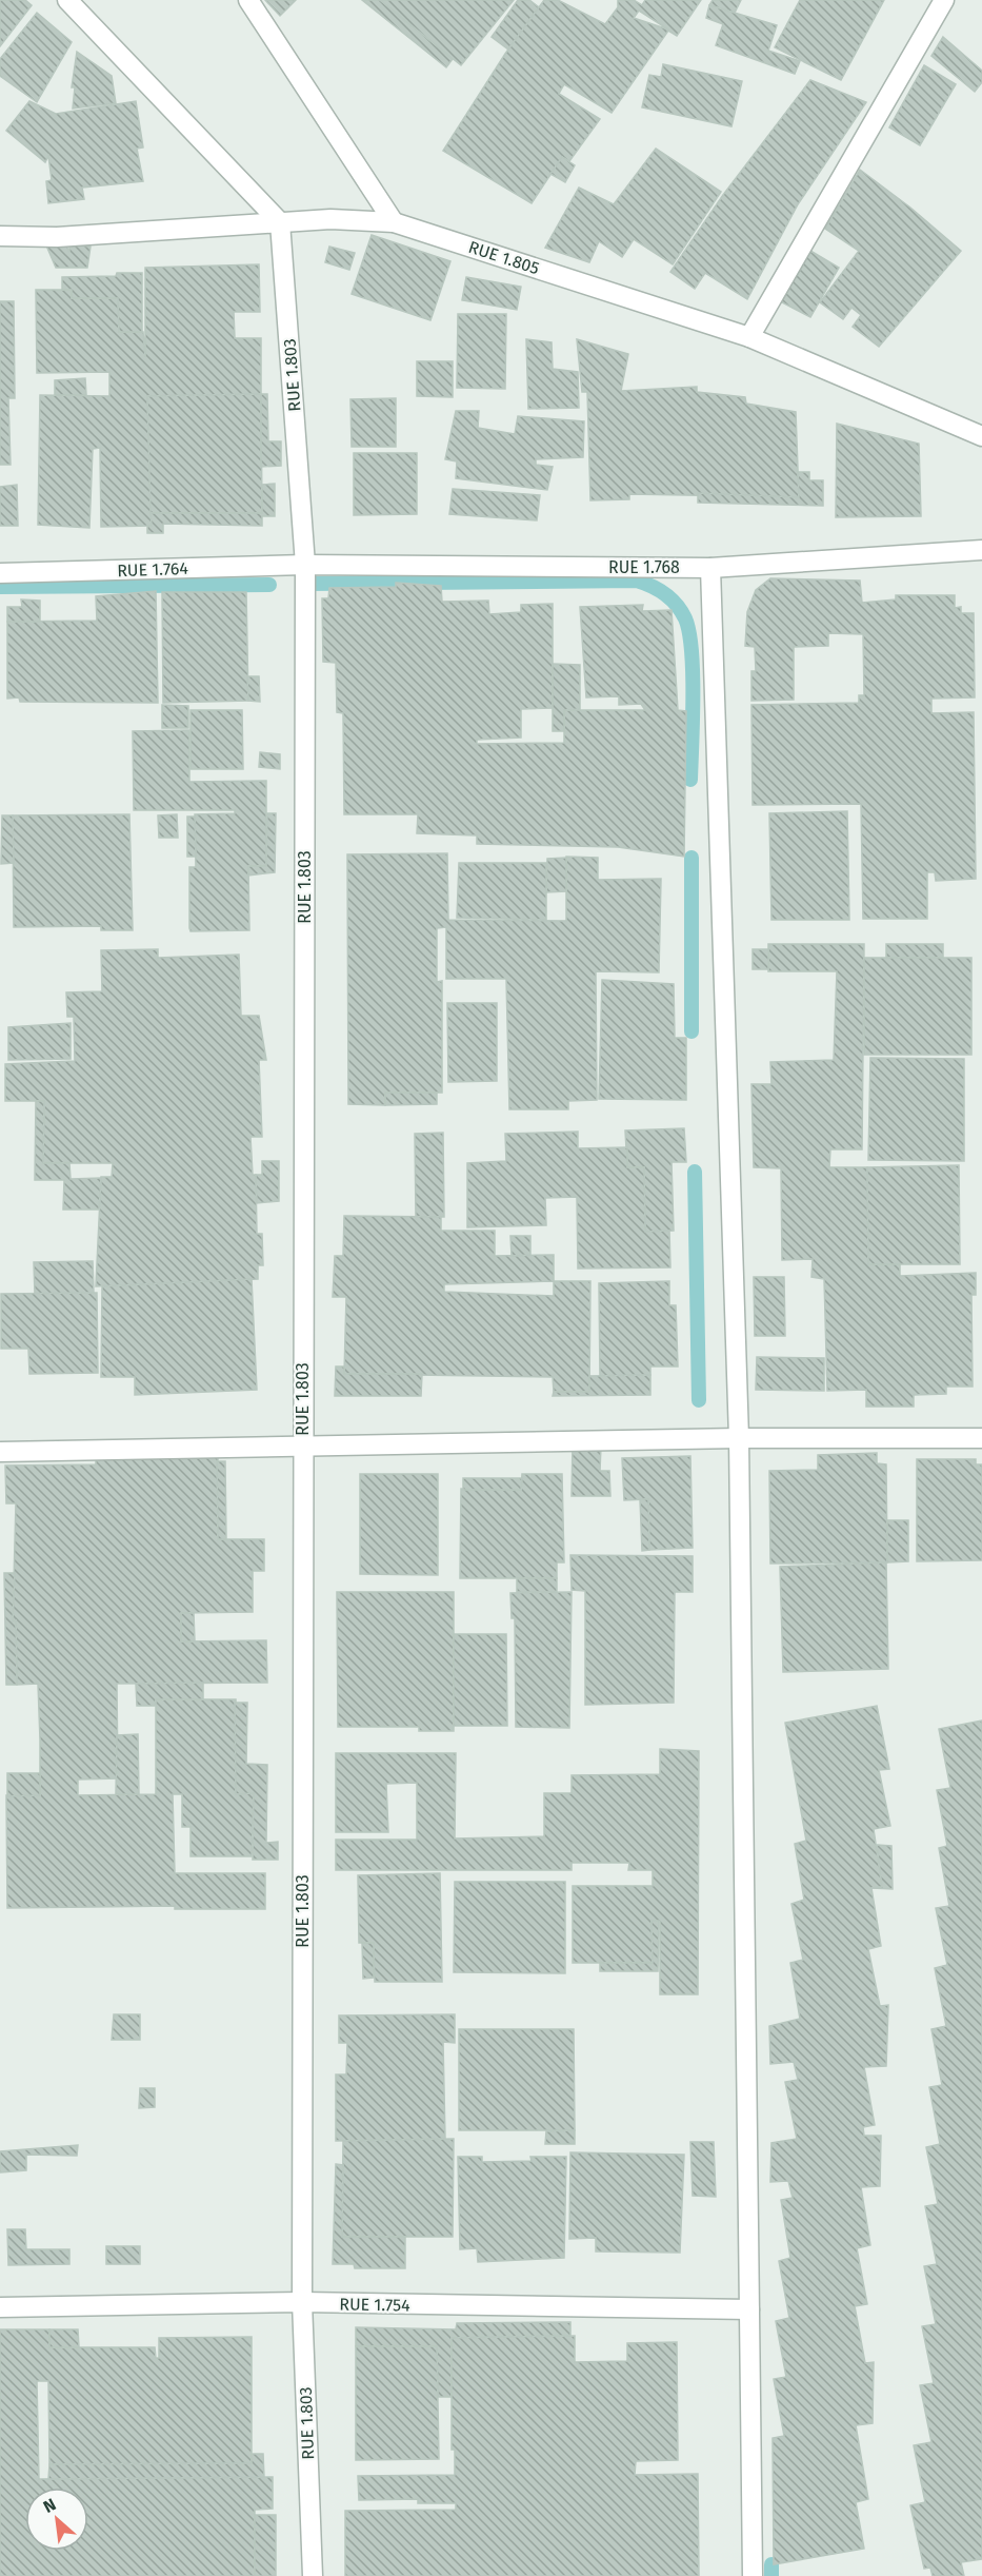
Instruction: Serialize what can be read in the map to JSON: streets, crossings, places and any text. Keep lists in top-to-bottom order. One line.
{"streets":{"street":["RUE 1.805","RUE 1.803","RUE 1.768","RUE 1.764","RUE 1.754"]},"crossings":[["RUE 1.805","RUE 1.803"],["RUE 1.803","RUE 1.768"],["RUE 1.803","RUE 1.764"],["RUE 1.803","RUE 1.754"],["RUE 1.768","RUE 1.764"]],"north":"top left"}
